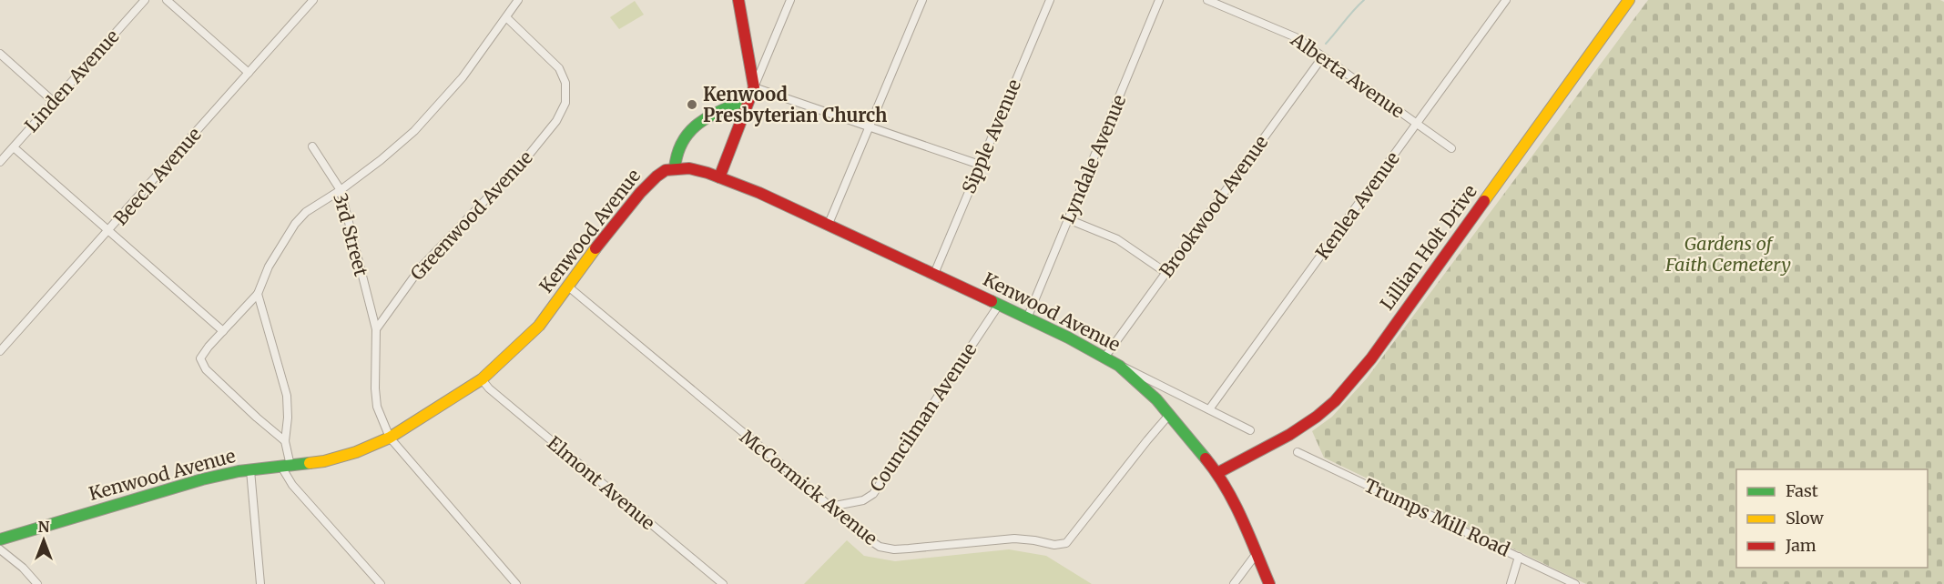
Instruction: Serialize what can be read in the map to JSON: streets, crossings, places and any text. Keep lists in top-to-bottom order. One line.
{"streets":{"main road":["Kenwood Avenue","Lillian Holt Drive"],"street":["Alberta Avenue","Linden Avenue","Sipple Avenue","Lyndale Avenue","Beech Avenue","Kenlea Avenue","Brookwood Avenue","Greenwood Avenue","3rd Street","Councilman Avenue","Elmont Avenue","McCormick Avenue","Trumps Mill Road"]},"crossings":[["Alberta Avenue","Kenlea Avenue"],["Alberta Avenue","Brookwood Avenue"],["Sipple Avenue","Kenwood Avenue"],["Lyndale Avenue","Kenwood Avenue"],["Brookwood Avenue","Kenwood Avenue"],["Greenwood Avenue","3rd Street"],["Kenwood Avenue","Lillian Holt Drive"],["Kenwood Avenue","Councilman Avenue"],["Kenwood Avenue","Elmont Avenue"],["Kenwood Avenue","McCormick Avenue"],["Councilman Avenue","McCormick Avenue"]],"parks":["Gardens of Faith Cemetery"],"places":["Kenwood Presbyterian Church"],"legend":["Fast","Slow","Jam"],"north":"top"}
